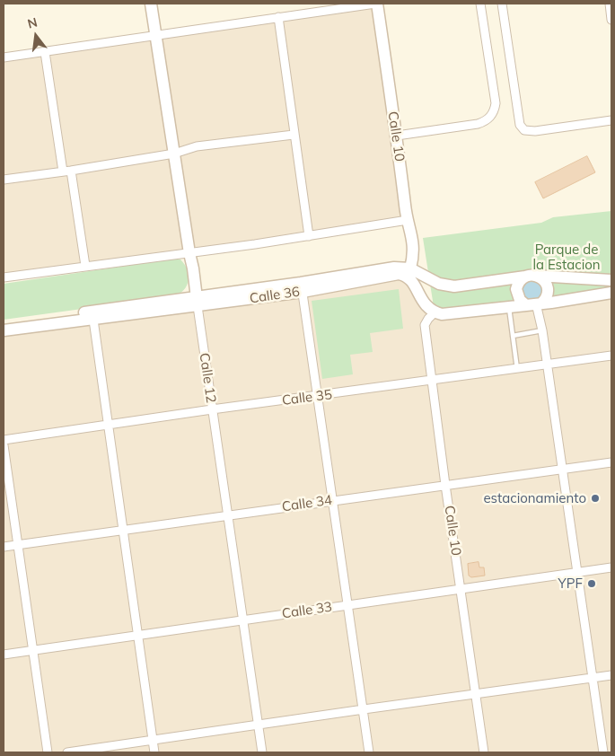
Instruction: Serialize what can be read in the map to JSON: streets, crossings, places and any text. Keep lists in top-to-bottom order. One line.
{"streets":{"street":["Calle 10","Calle 36","Calle 12","Calle 35","Calle 34","Calle 33"]},"crossings":[["Calle 10","Calle 36"],["Calle 10","Calle 35"],["Calle 10","Calle 34"],["Calle 10","Calle 33"],["Calle 36","Calle 12"],["Calle 12","Calle 35"],["Calle 12","Calle 34"],["Calle 12","Calle 33"]],"parks":["Parque de la Estacion"],"places":["estacionamiento","YPF"],"north":"top"}
